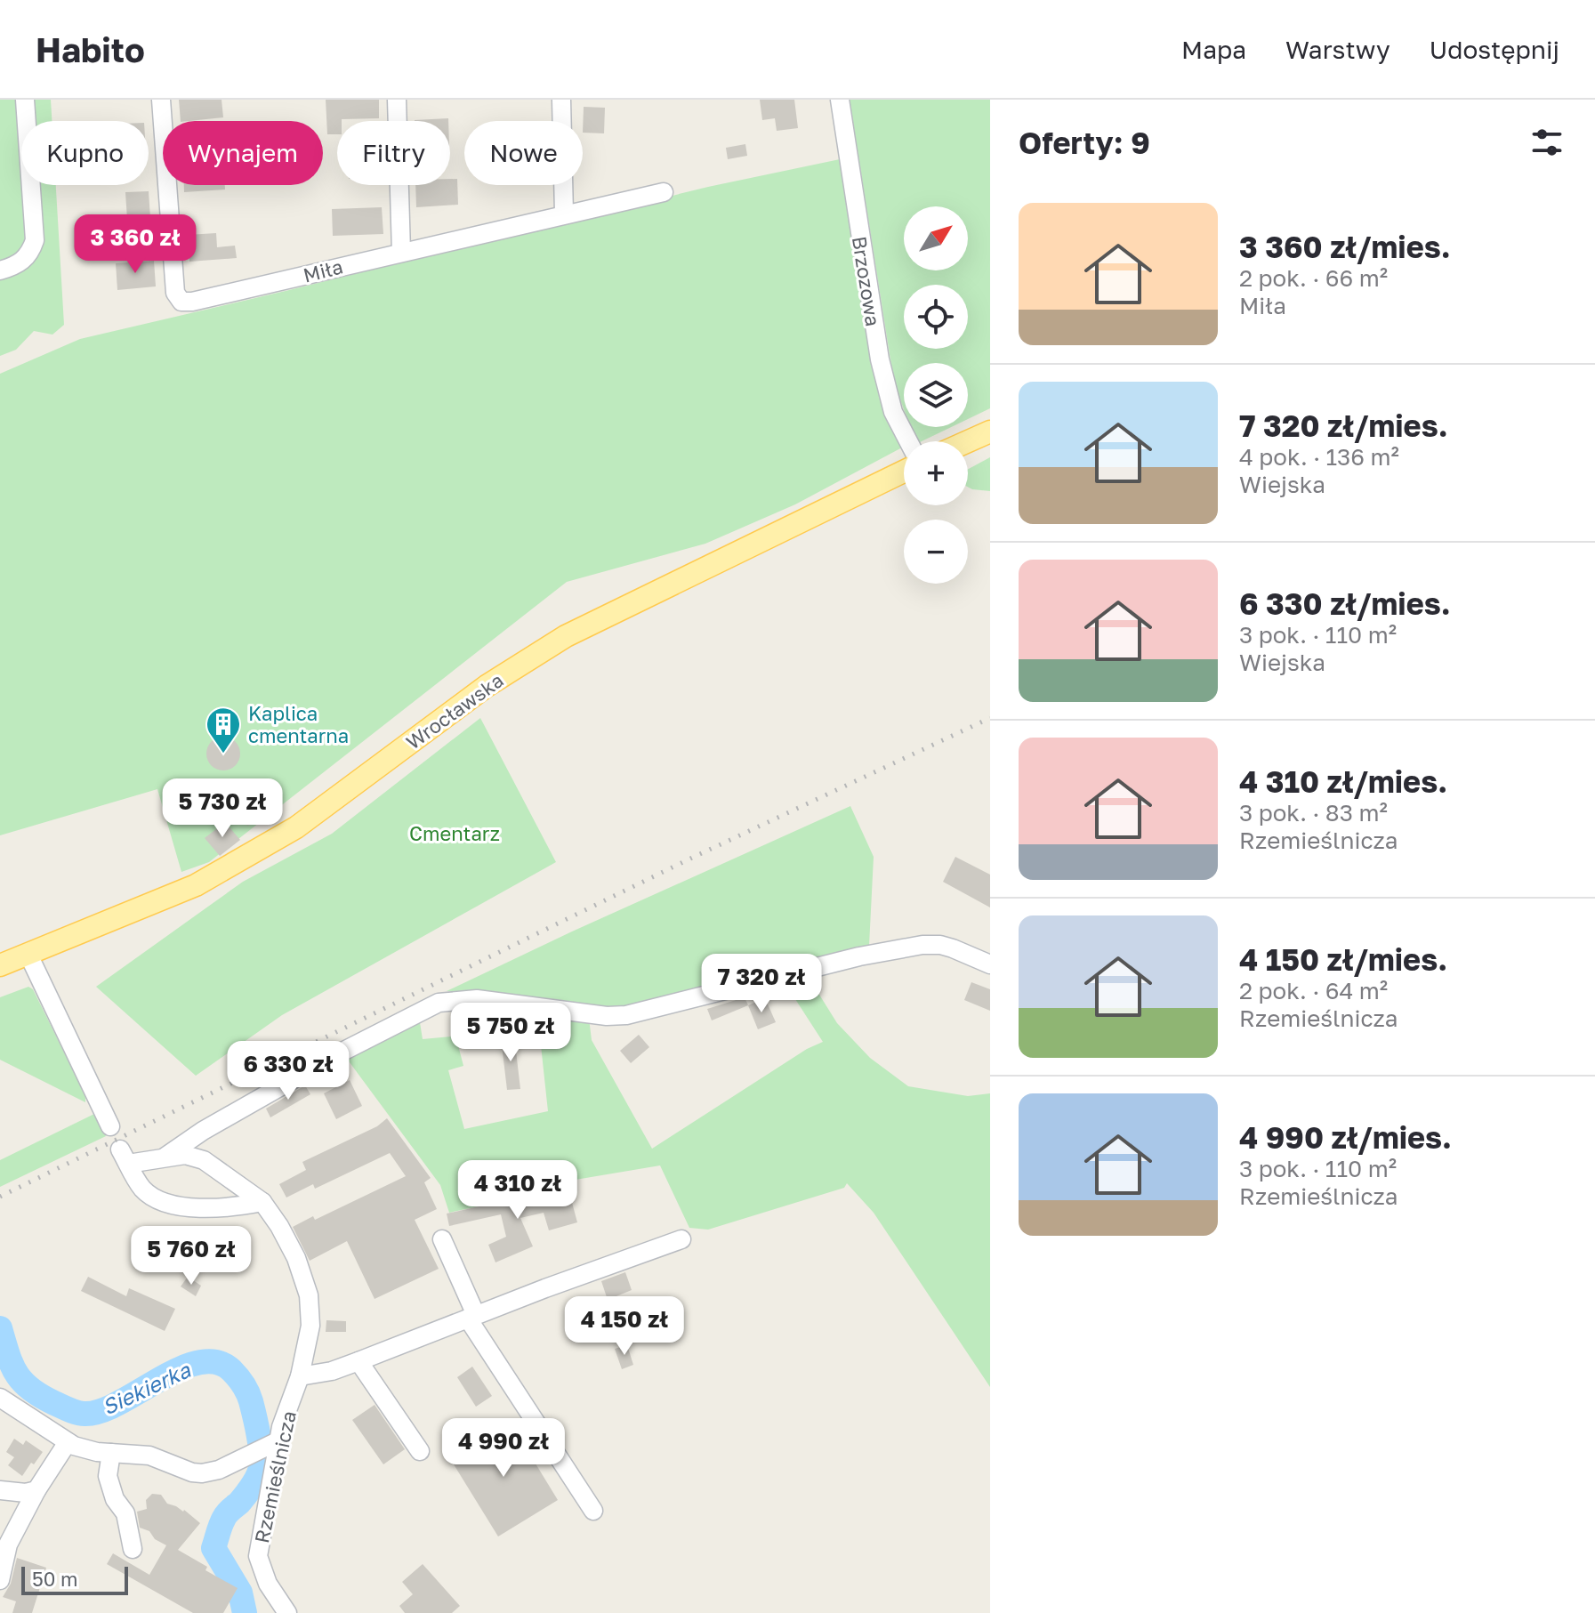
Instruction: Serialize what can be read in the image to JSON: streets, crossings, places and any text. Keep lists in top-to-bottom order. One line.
{"streets":{"main road":["Wrocławska"],"street":["Miła","Brzozowa","Rzemieślnicza"]},"water":["Siekierka"],"parks":["Cmentarz"],"places":{"building":["Kaplica cmentarna"]},"scale_bar":"50 m","north":"top right","page":{"header":"Habito","nav":["Mapa","Warstwy","Udostępnij"],"heading":"Oferty: 9","chip":["Kupno","Wynajem","Filtry","Nowe"],"list":[{"name":"3 360 zł/mies.","note":"2 pok. · 66 m² · Miła"},{"name":"7 320 zł/mies.","note":"4 pok. · 136 m² · Wiejska"},{"name":"6 330 zł/mies.","note":"3 pok. · 110 m² · Wiejska"},{"name":"4 310 zł/mies.","note":"3 pok. · 83 m² · Rzemieślnicza"},{"name":"4 150 zł/mies.","note":"2 pok. · 64 m² · Rzemieślnicza"},{"name":"4 990 zł/mies.","note":"3 pok. · 110 m² · Rzemieślnicza"}],"map_buttons":["+","−"],"price":["3 360 zł","5 730 zł","7 320 zł","5 750 zł","6 330 zł","4 310 zł","5 760 zł","4 150 zł","4 990 zł"],"scale":"50 m"}}
